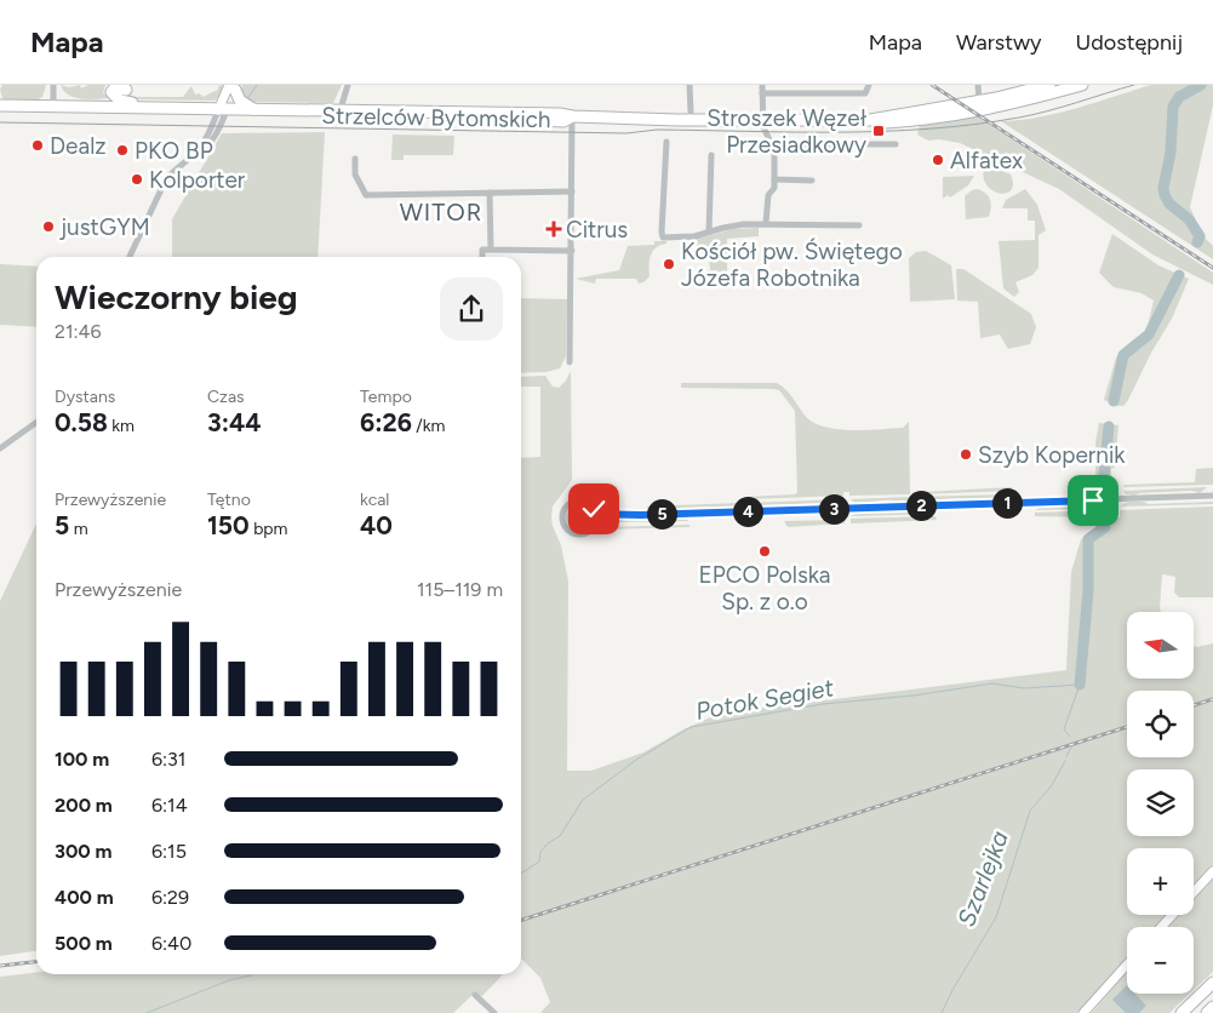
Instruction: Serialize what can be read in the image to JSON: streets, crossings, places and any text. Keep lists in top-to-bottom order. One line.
{"streets":{"highway":["Strzelców Bytomskich"]},"districts":["WITOR"],"water":["Potok Segiet","Szarlejka"],"places":{"transit":["Stroszek Węzeł Przesiadkowy"],"other":["Dealz","PKO BP","Alfatex","Kolporter","justGYM","Kościół pw. Świętego Józefa Robotnika","Szyb Kopernik","EPCO Polska Sp. z o.o"],"health":["Citrus"]},"north":"left","page":{"header":"Mapa","nav":["Mapa","Warstwy","Udostępnij"],"heading":["Wieczorny bieg","21:46"],"stats":[["Dystans","0.58 km"],["Czas","3:44"],["Tempo","6:26 /km"],["Przewyższenie","5 m"],["Tętno","150 bpm"],["kcal","40"]],"pins":["1","2","3","4","5"],"chart":["Przewyższenie","115–119 m"],"map_buttons":["+","−"],"list":[{"name":"100 m","note":"6:31"},{"name":"200 m","note":"6:14"},{"name":"300 m","note":"6:15"},{"name":"400 m","note":"6:29"},{"name":"500 m","note":"6:40"}]}}
